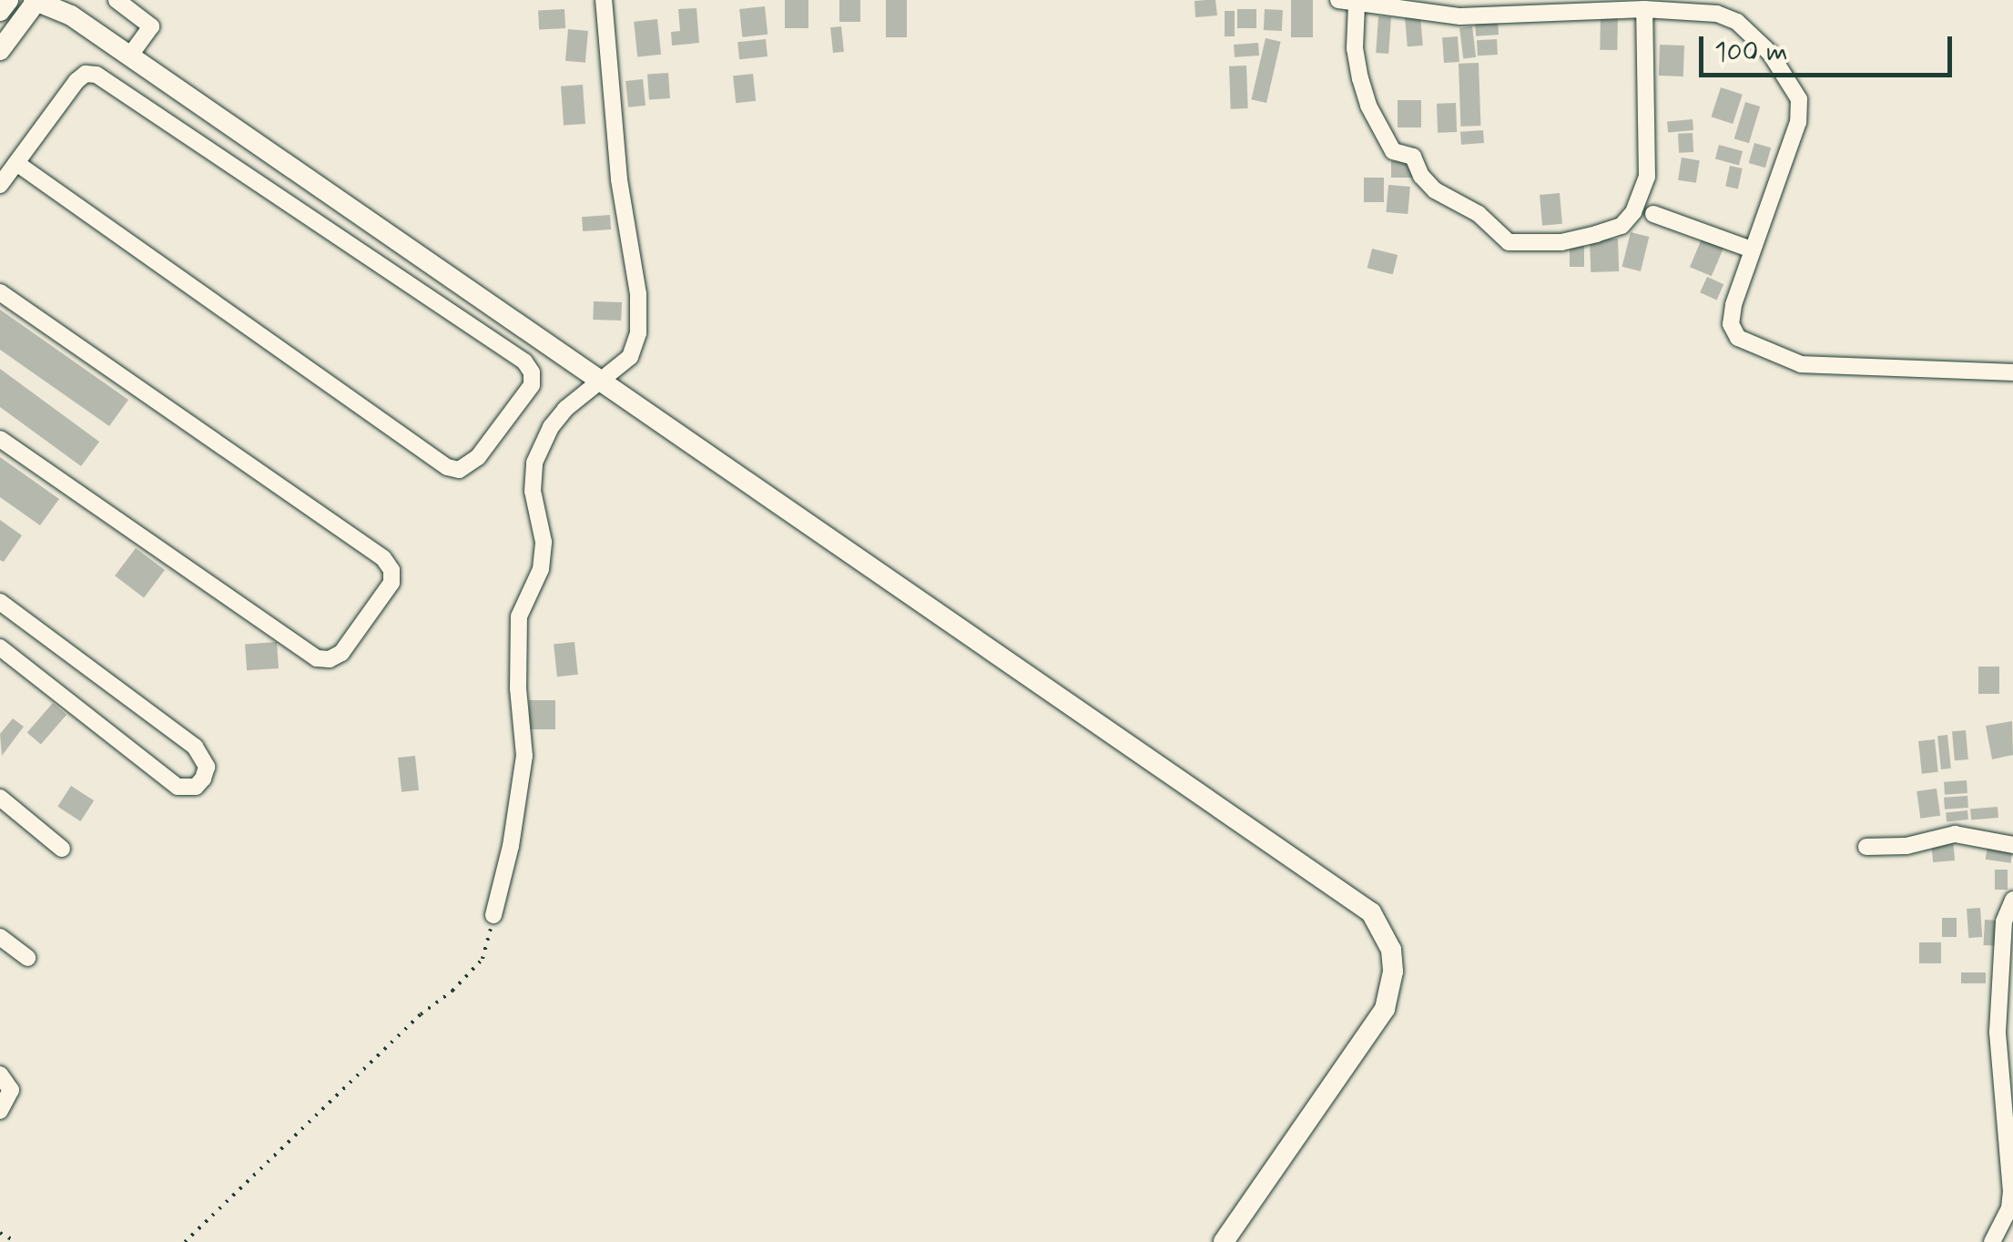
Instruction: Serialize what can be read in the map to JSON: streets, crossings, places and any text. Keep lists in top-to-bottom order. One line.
{"scale_bar":"100 m"}
